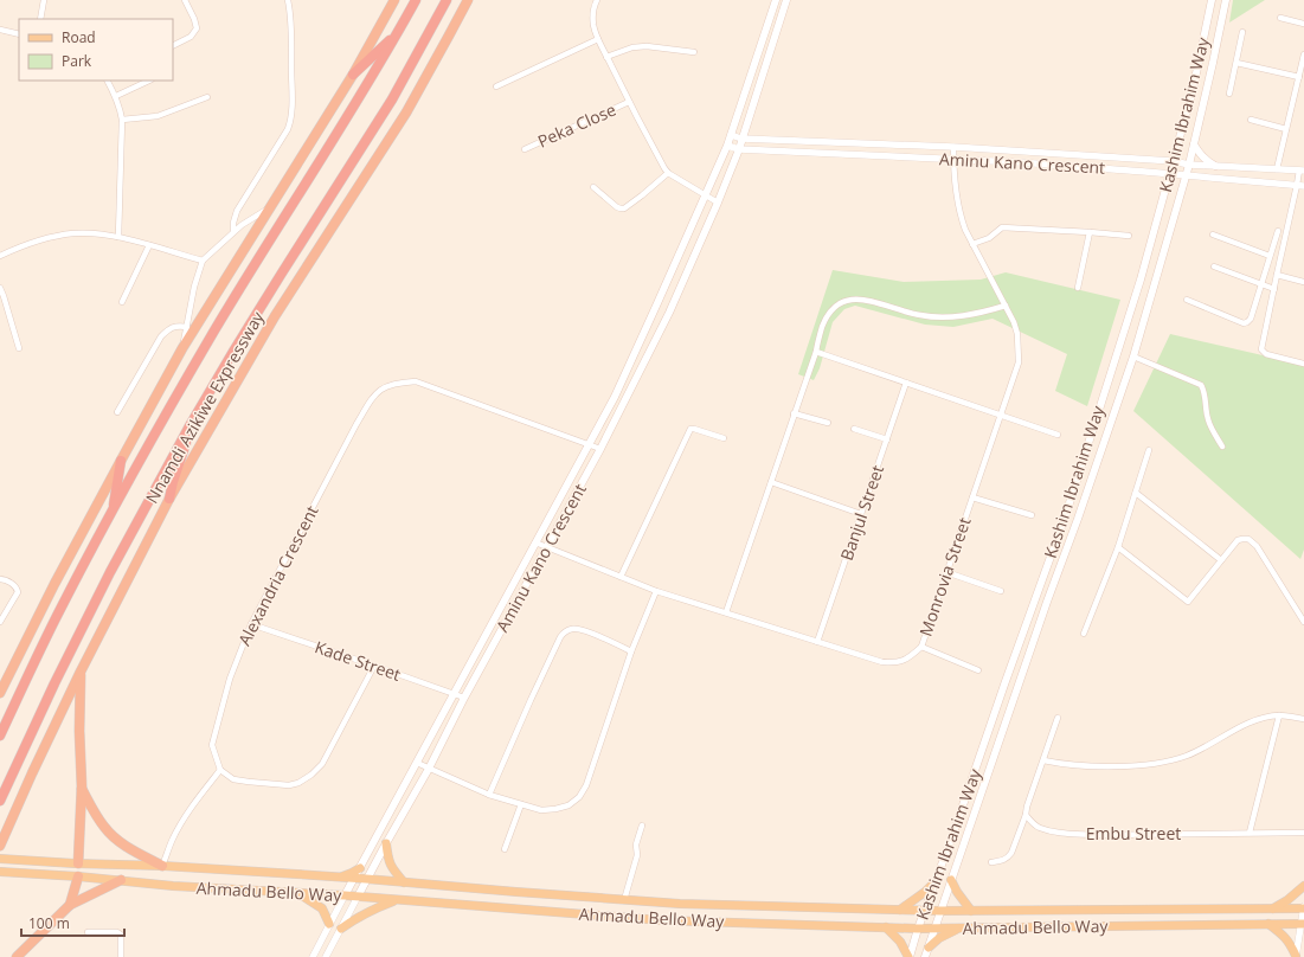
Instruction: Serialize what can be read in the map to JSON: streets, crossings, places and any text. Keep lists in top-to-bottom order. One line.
{"streets":{"highway":["Nnamdi Azikiwe Expressway"],"main road":["Kashim Ibrahim Way","Aminu Kano Crescent","Ahmadu Bello Way"],"street":["Peka Close","Banjul Street","Alexandria Crescent","Monrovia Street","Kade Street","Embu Street"]},"crossings":[["Kashim Ibrahim Way","Aminu Kano Crescent"],["Kashim Ibrahim Way","Ahmadu Bello Way"],["Aminu Kano Crescent","Alexandria Crescent"],["Aminu Kano Crescent","Monrovia Street"],["Aminu Kano Crescent","Kade Street"],["Aminu Kano Crescent","Ahmadu Bello Way"],["Banjul Street","Monrovia Street"],["Alexandria Crescent","Kade Street"]],"legend":["Road","Park"],"scale_bar":"100 m"}
